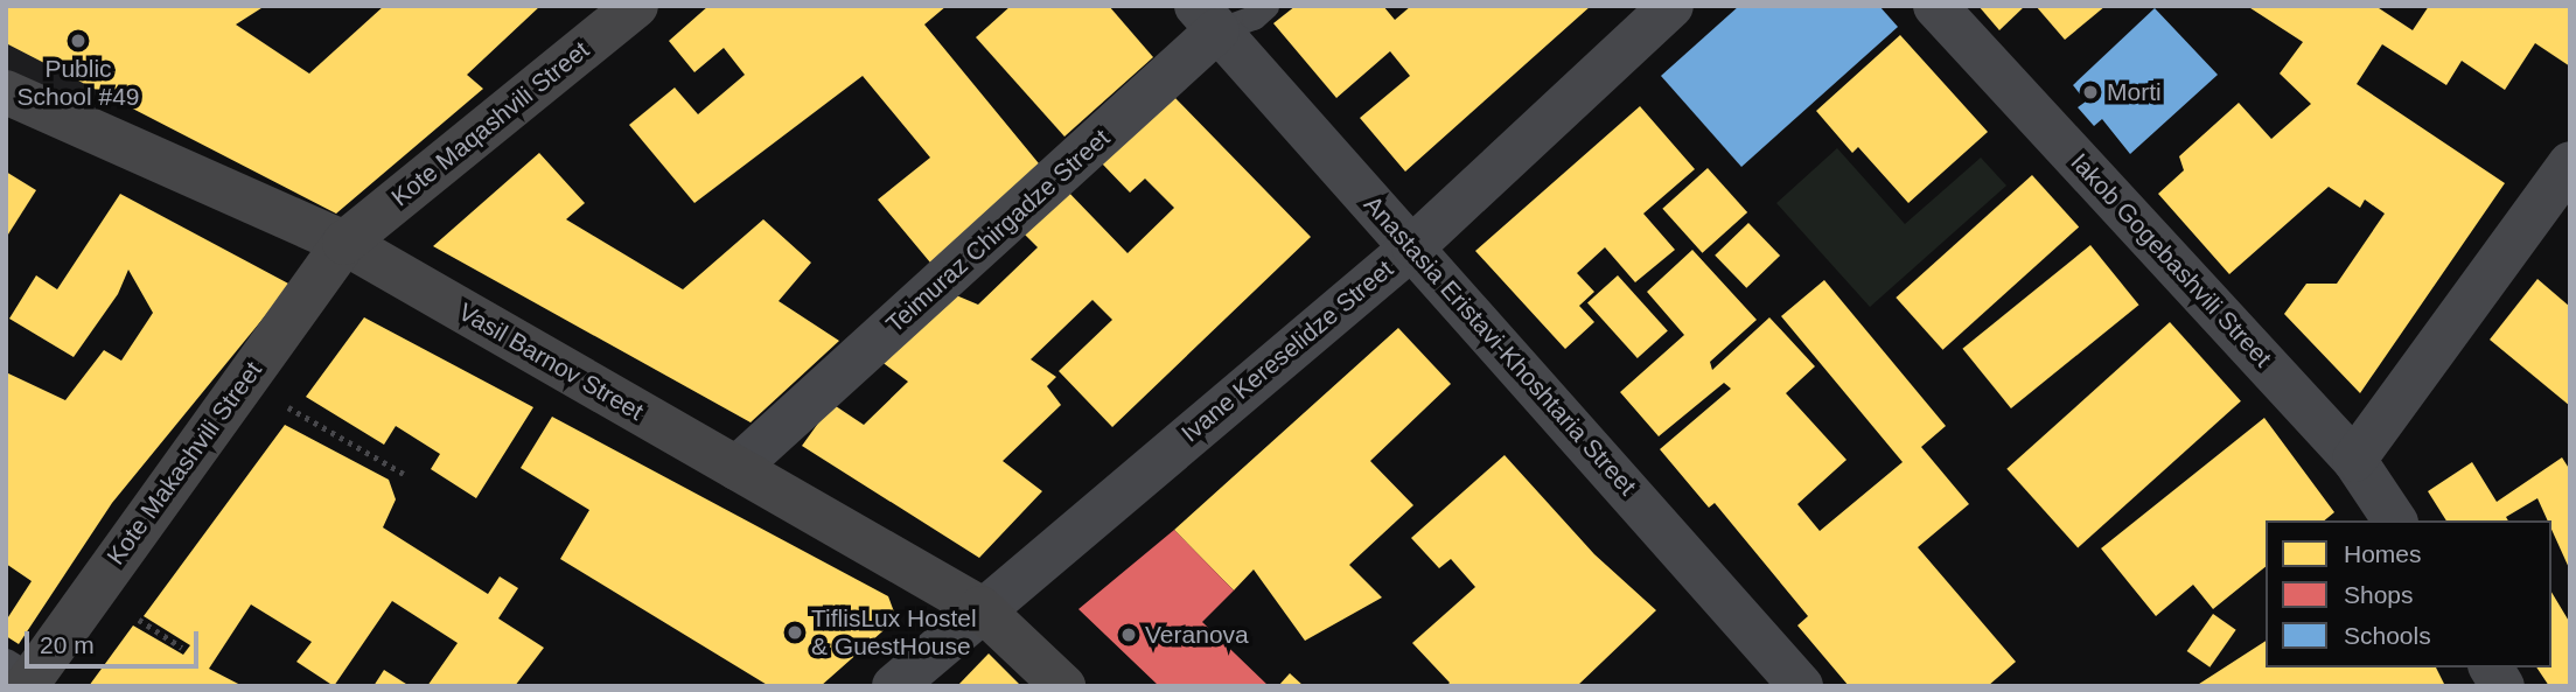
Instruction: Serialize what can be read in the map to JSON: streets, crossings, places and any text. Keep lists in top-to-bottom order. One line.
{"streets":{"street":["Kote Maqashvili Street","Teimuraz Chirgadze Street","Iakob Gogebashvili Street","Anastasia Eristavi-Khoshtaria Street","Ivane Kereselidze Street","Vasil Barnov Street","Kote Makashvili Street"]},"crossings":[["Kote Maqashvili Street","Vasil Barnov Street"],["Kote Maqashvili Street","Kote Makashvili Street"],["Teimuraz Chirgadze Street","Anastasia Eristavi-Khoshtaria Street"],["Teimuraz Chirgadze Street","Vasil Barnov Street"],["Anastasia Eristavi-Khoshtaria Street","Ivane Kereselidze Street"],["Ivane Kereselidze Street","Vasil Barnov Street"],["Vasil Barnov Street","Kote Makashvili Street"]],"places":["Public School #49","Morti","TiflisLux Hostel & GuestHouse","Veranova"],"legend":["Homes","Shops","Schools"],"scale_bar":"20 m"}
